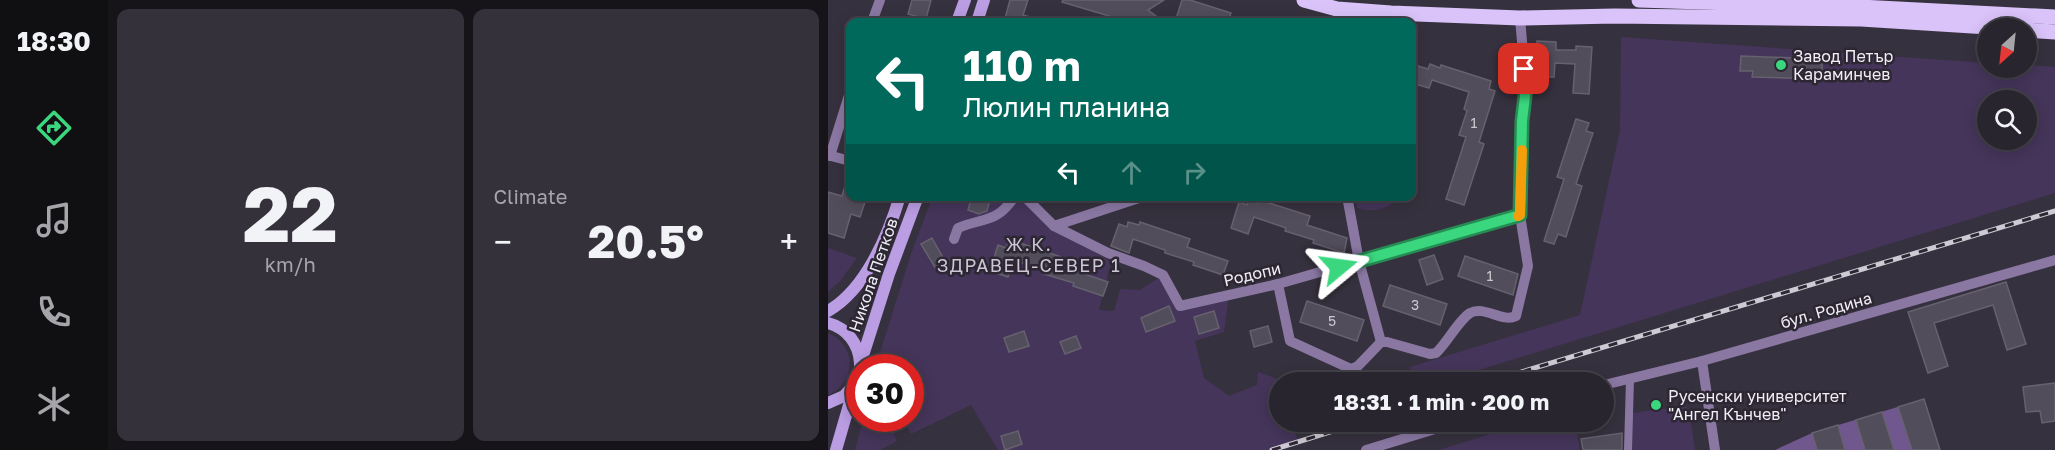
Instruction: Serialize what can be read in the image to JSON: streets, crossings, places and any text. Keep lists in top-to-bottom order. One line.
{"streets":{"main road":["Никола Петков"],"street":["Родопи","бул. Родина"]},"districts":["Ж.К. ЗДРАВЕЦ-СЕВЕР 1"],"places":["Завод Петър Караминчев","Русенски университет \"Ангел Кънчев\""],"house_numbers":["1","1","3","5"],"north":"bottom left","page":{"tabs":"18:30","tile":[["22","km/h"],"Climate"],"turn":["110 m","Люлин планина"],"heat":["−","20.5°","+"],"limit":"30","trip":"18:31 · 1 min · 200 m"}}
